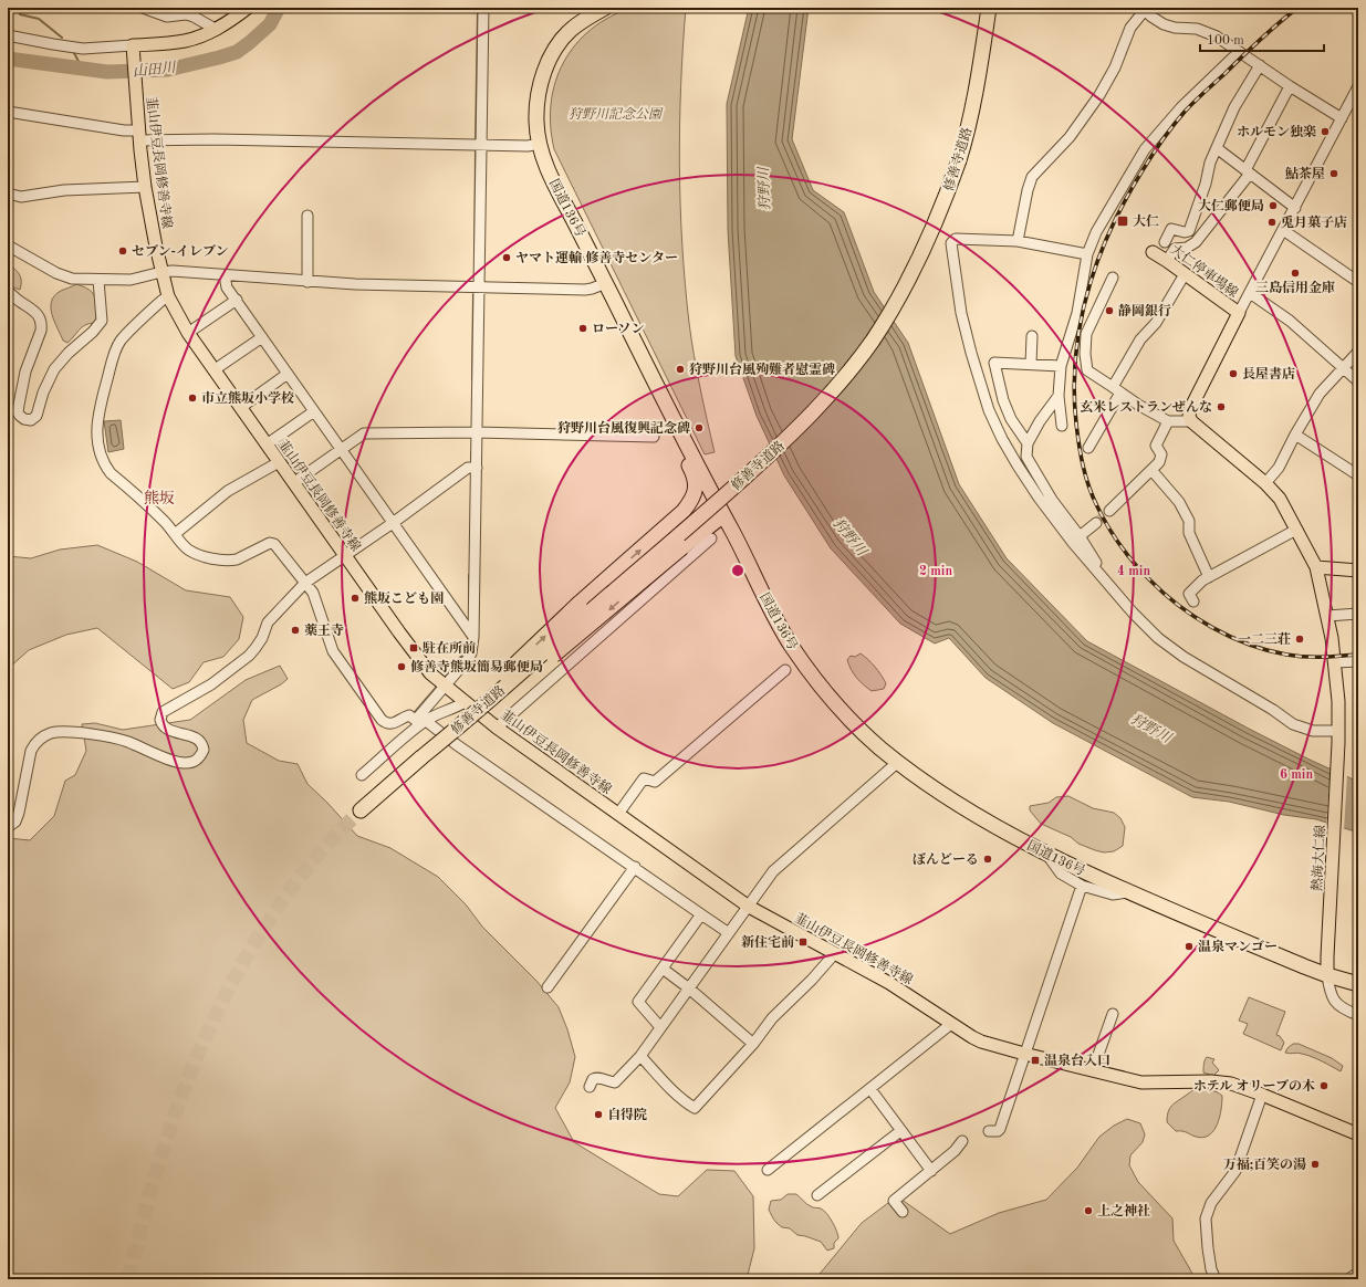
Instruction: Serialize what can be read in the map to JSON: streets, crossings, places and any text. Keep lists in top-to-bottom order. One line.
{"streets":{"highway":["修善寺道路","国道136号"],"main road":["韮山伊豆長岡修善寺線","大仁停車場線","熱海大仁線"]},"crossings":[["国道136号","熱海大仁線"]],"districts":["熊坂"],"water":["山田川","狩野川"],"parks":["狩野川記念公園"],"places":{"other":["ホルモン独楽","鮎茶屋","大仁郵便局","兎月菓子店","セブン-イレブン","ヤマト運輸 修善寺センター","三島信用金庫","静岡銀行","ローソン","狩野川台風殉難者慰霊碑","長屋書店","市立熊坂小学校","玄米レストランぜんな","狩野川台風復興記念碑","熊坂こども園","薬王寺","一二三荘","修善寺熊坂簡易郵便局","ぼんどーる","温泉マンゴー","ホテル オリーブの木","自得院","万福;百笑の湯","上之神社"],"transit":["大仁","駐在所前","新住宅前","温泉台入口"]},"scale_bar":"100 m","rings":["2 min","4 min","6 min"]}
